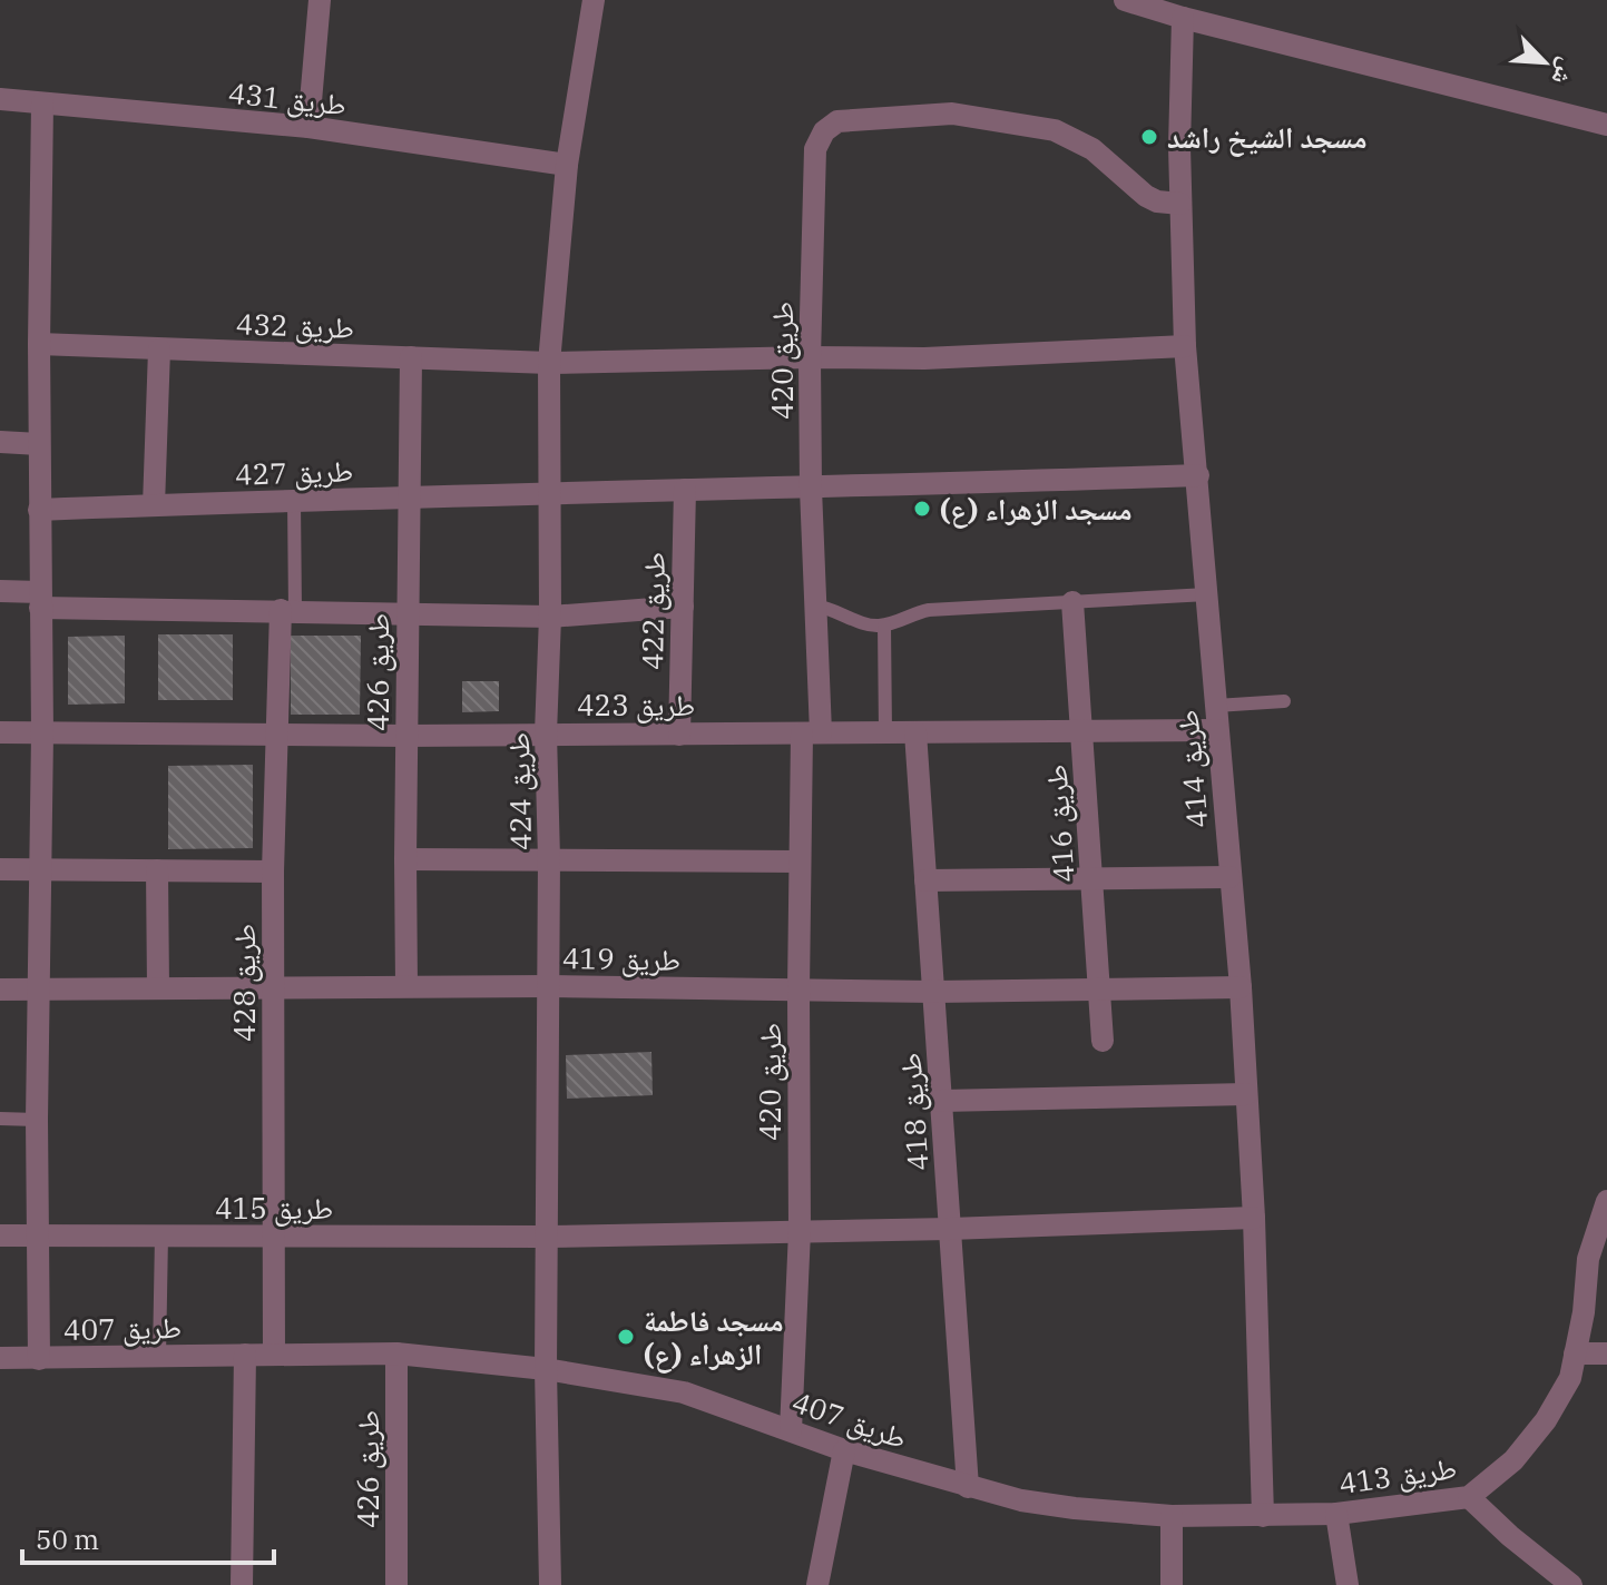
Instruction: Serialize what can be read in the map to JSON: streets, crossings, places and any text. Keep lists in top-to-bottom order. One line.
{"streets":{"street":["طريق 431","طريق 432","طريق 420","طريق 427","طريق 422","طريق 426","طريق 423","طريق 414","طريق 424","طريق 416","طريق 419","طريق 428","طريق 418","طريق 415","طريق 407","طريق 413"]},"crossings":[["طريق 431","طريق 424"],["طريق 432","طريق 420"],["طريق 432","طريق 426"],["طريق 432","طريق 414"],["طريق 432","طريق 424"],["طريق 420","طريق 427"],["طريق 420","طريق 423"],["طريق 420","طريق 414"],["طريق 420","طريق 419"],["طريق 420","طريق 415"],["طريق 420","طريق 407"],["طريق 427","طريق 422"],["طريق 427","طريق 426"],["طريق 427","طريق 414"],["طريق 427","طريق 424"],["طريق 422","طريق 423"],["طريق 426","طريق 423"],["طريق 426","طريق 419"],["طريق 426","طريق 407"],["طريق 423","طريق 414"],["طريق 423","طريق 424"],["طريق 423","طريق 416"],["طريق 423","طريق 428"],["طريق 423","طريق 418"],["طريق 414","طريق 419"],["طريق 414","طريق 415"],["طريق 414","طريق 407"],["طريق 414","طريق 413"],["طريق 424","طريق 419"],["طريق 424","طريق 415"],["طريق 424","طريق 407"],["طريق 416","طريق 419"],["طريق 419","طريق 428"],["طريق 419","طريق 418"],["طريق 428","طريق 415"],["طريق 428","طريق 407"],["طريق 418","طريق 415"],["طريق 418","طريق 407"],["طريق 407","طريق 413"]],"places":["مسجد الشيخ راشد","مسجد الزهراء (ع)","مسجد فاطمة الزهراء (ع)"],"scale_bar":"50 m","north":"bottom right"}
